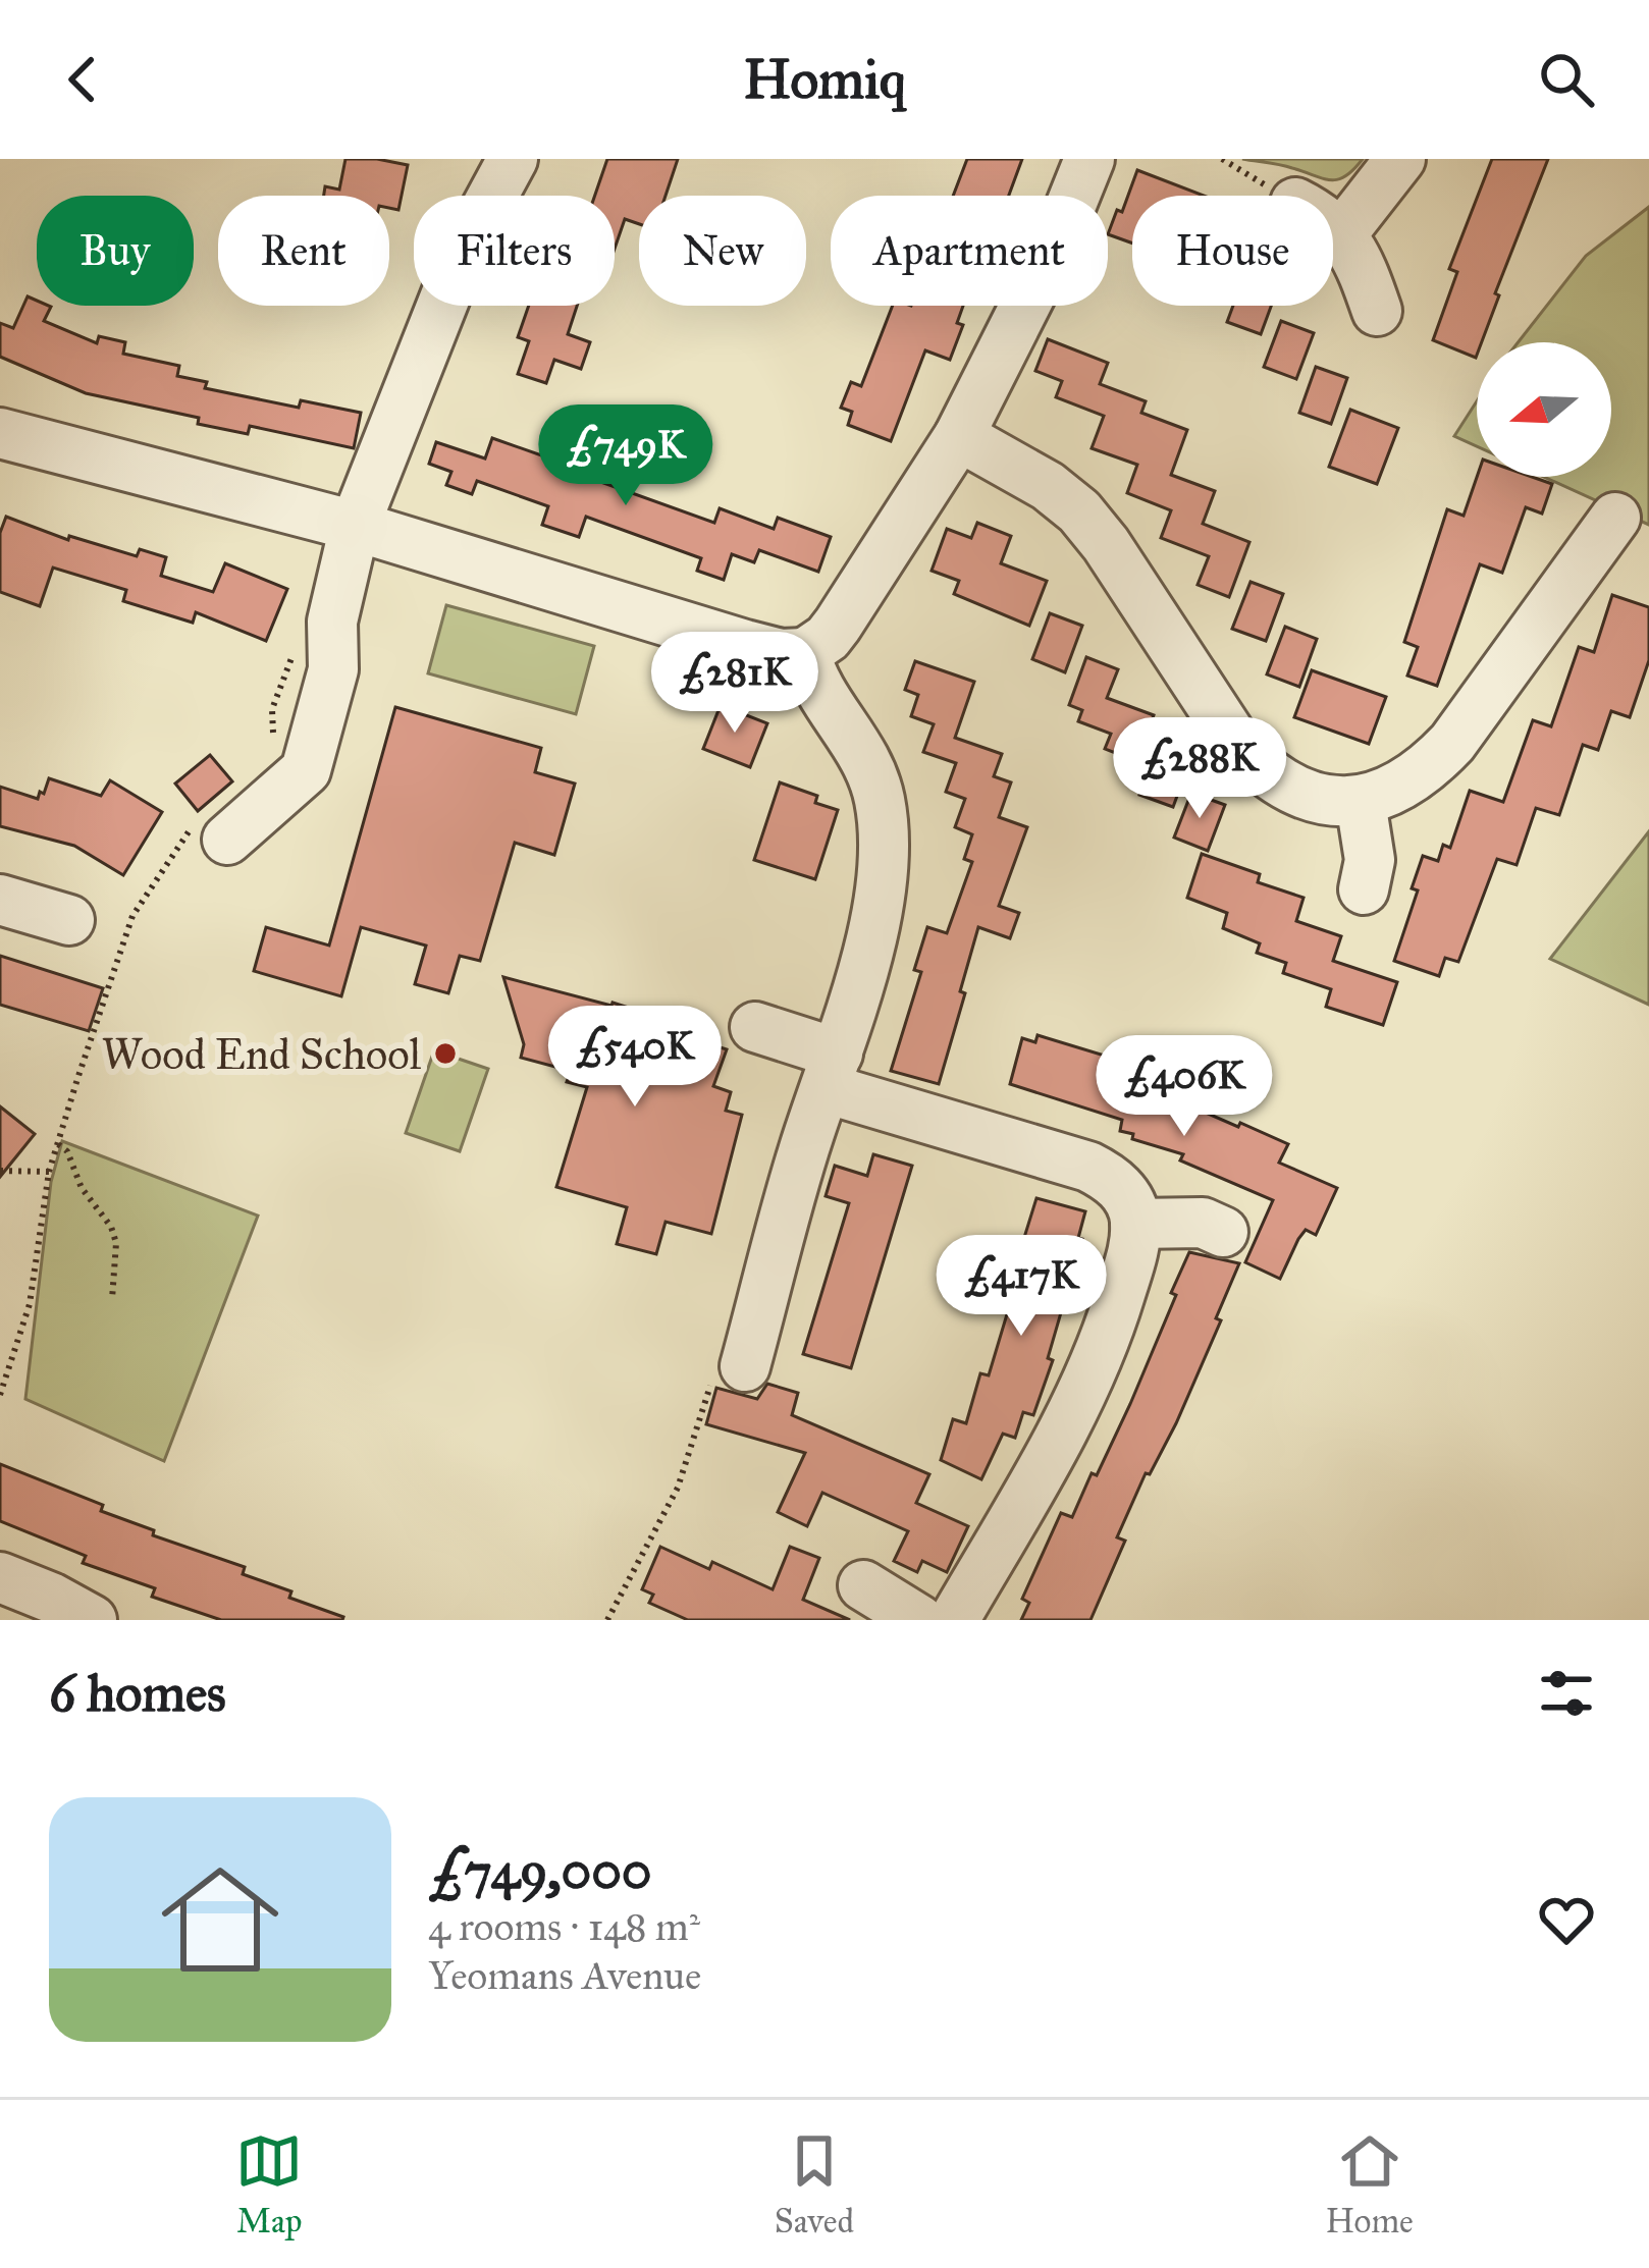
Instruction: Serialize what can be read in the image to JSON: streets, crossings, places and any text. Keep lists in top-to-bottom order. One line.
{"places":["Wood End School"],"north":"left","page":{"header":"Homiq","chip":["Buy","Rent","Filters","New","Apartment","House"],"price":["£749K","£281K","£288K","£540K","£406K","£417K"],"heading":"6 homes","list":[{"name":"£749,000","note":"4 rooms · 148 m² · Yeomans Avenue"}],"tabs":["Map","Saved","Home"]}}
